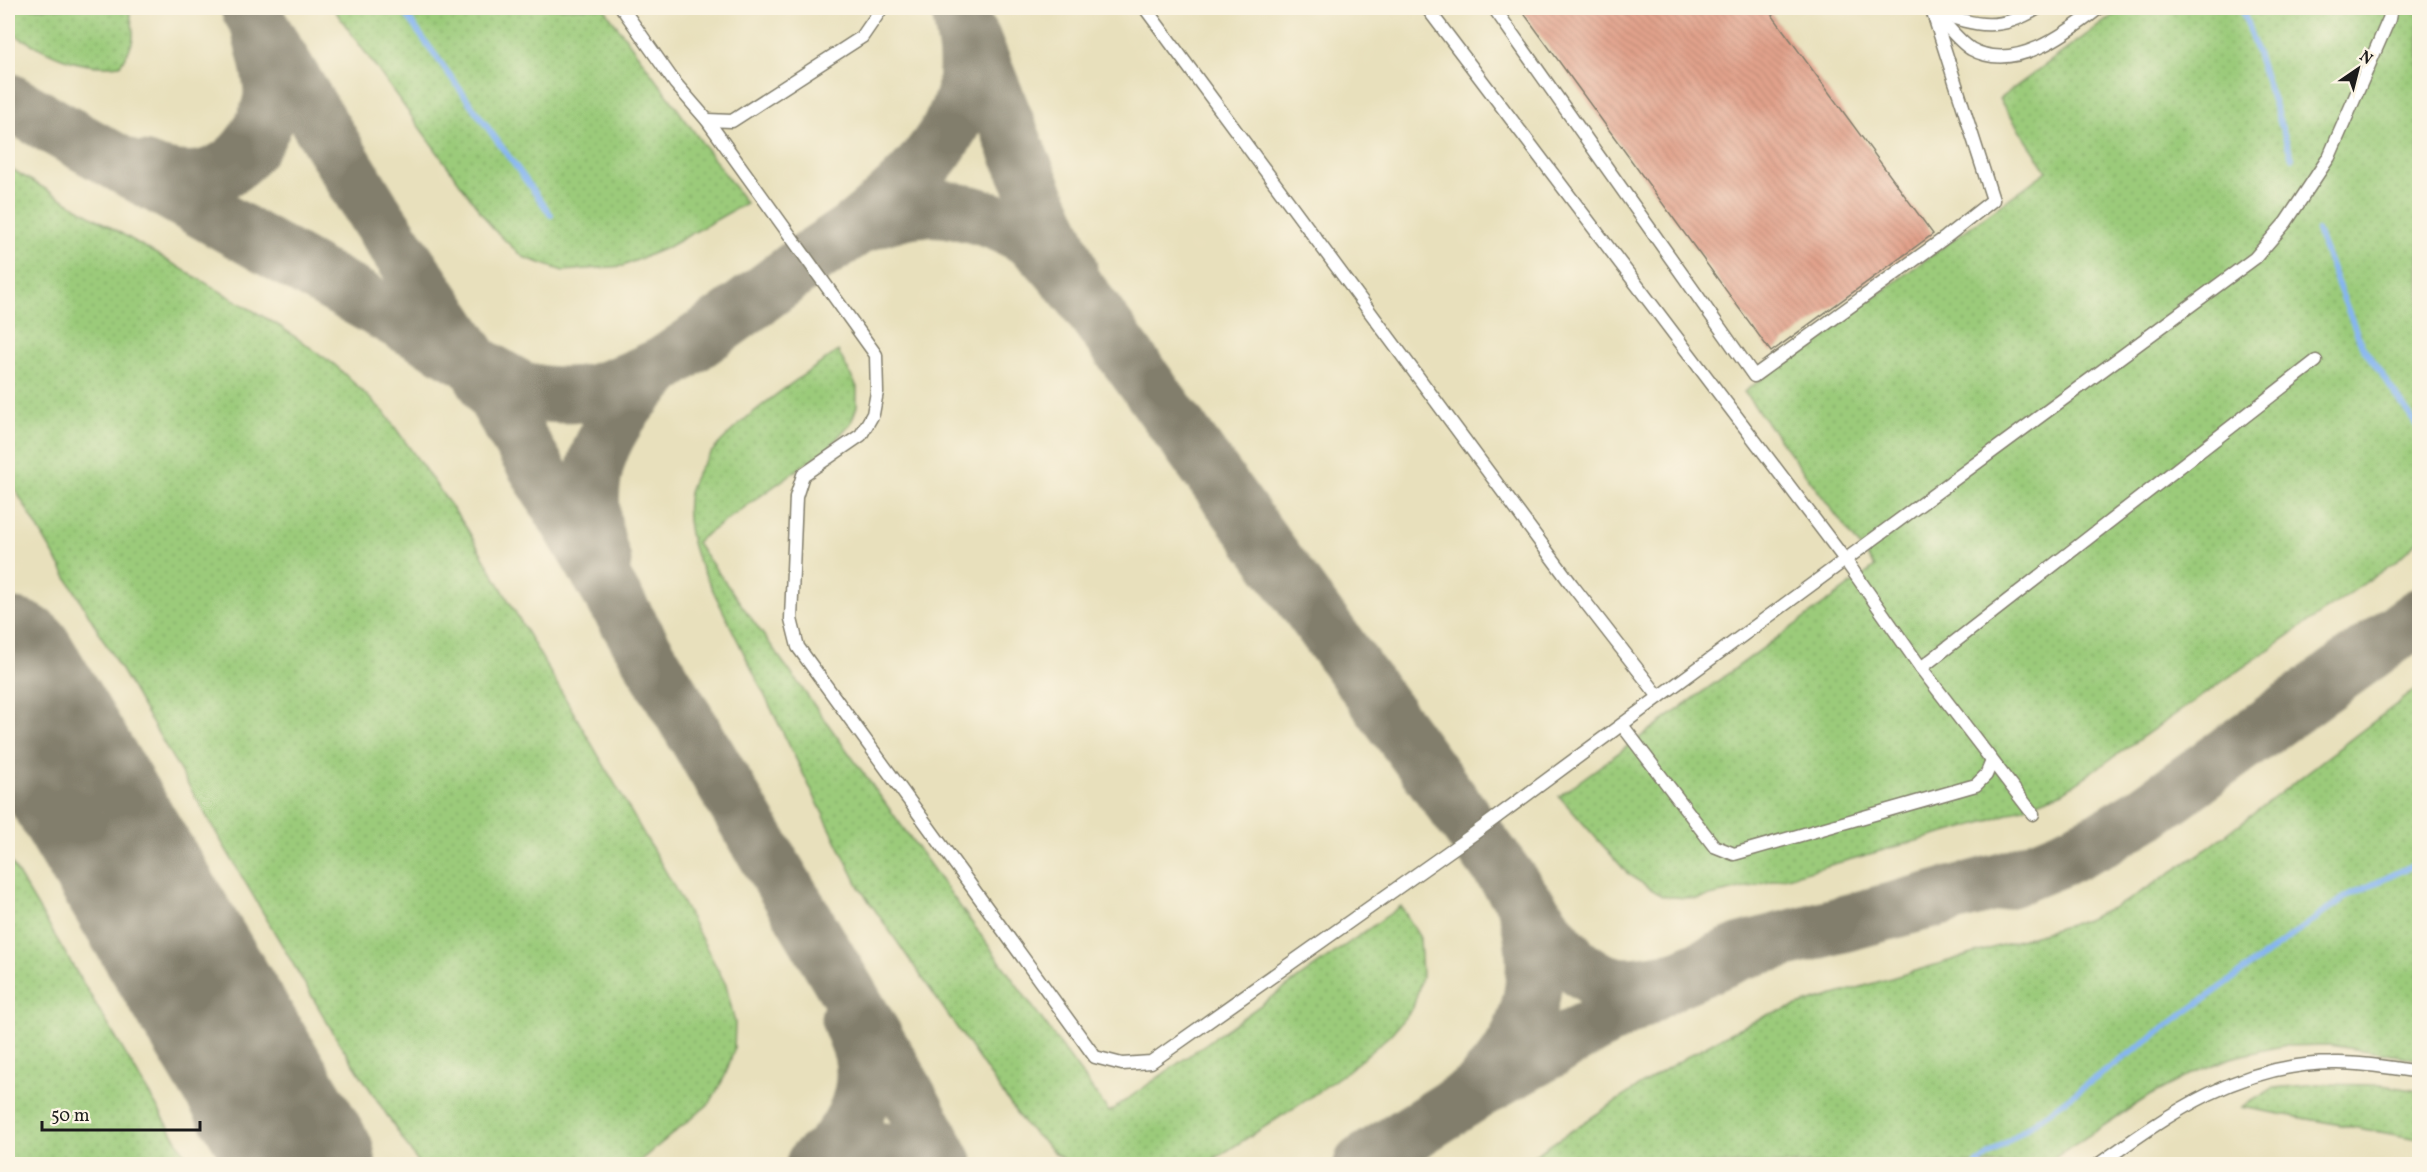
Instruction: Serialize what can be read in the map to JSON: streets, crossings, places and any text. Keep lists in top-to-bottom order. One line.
{"scale_bar":"50 m","north":"top right"}
